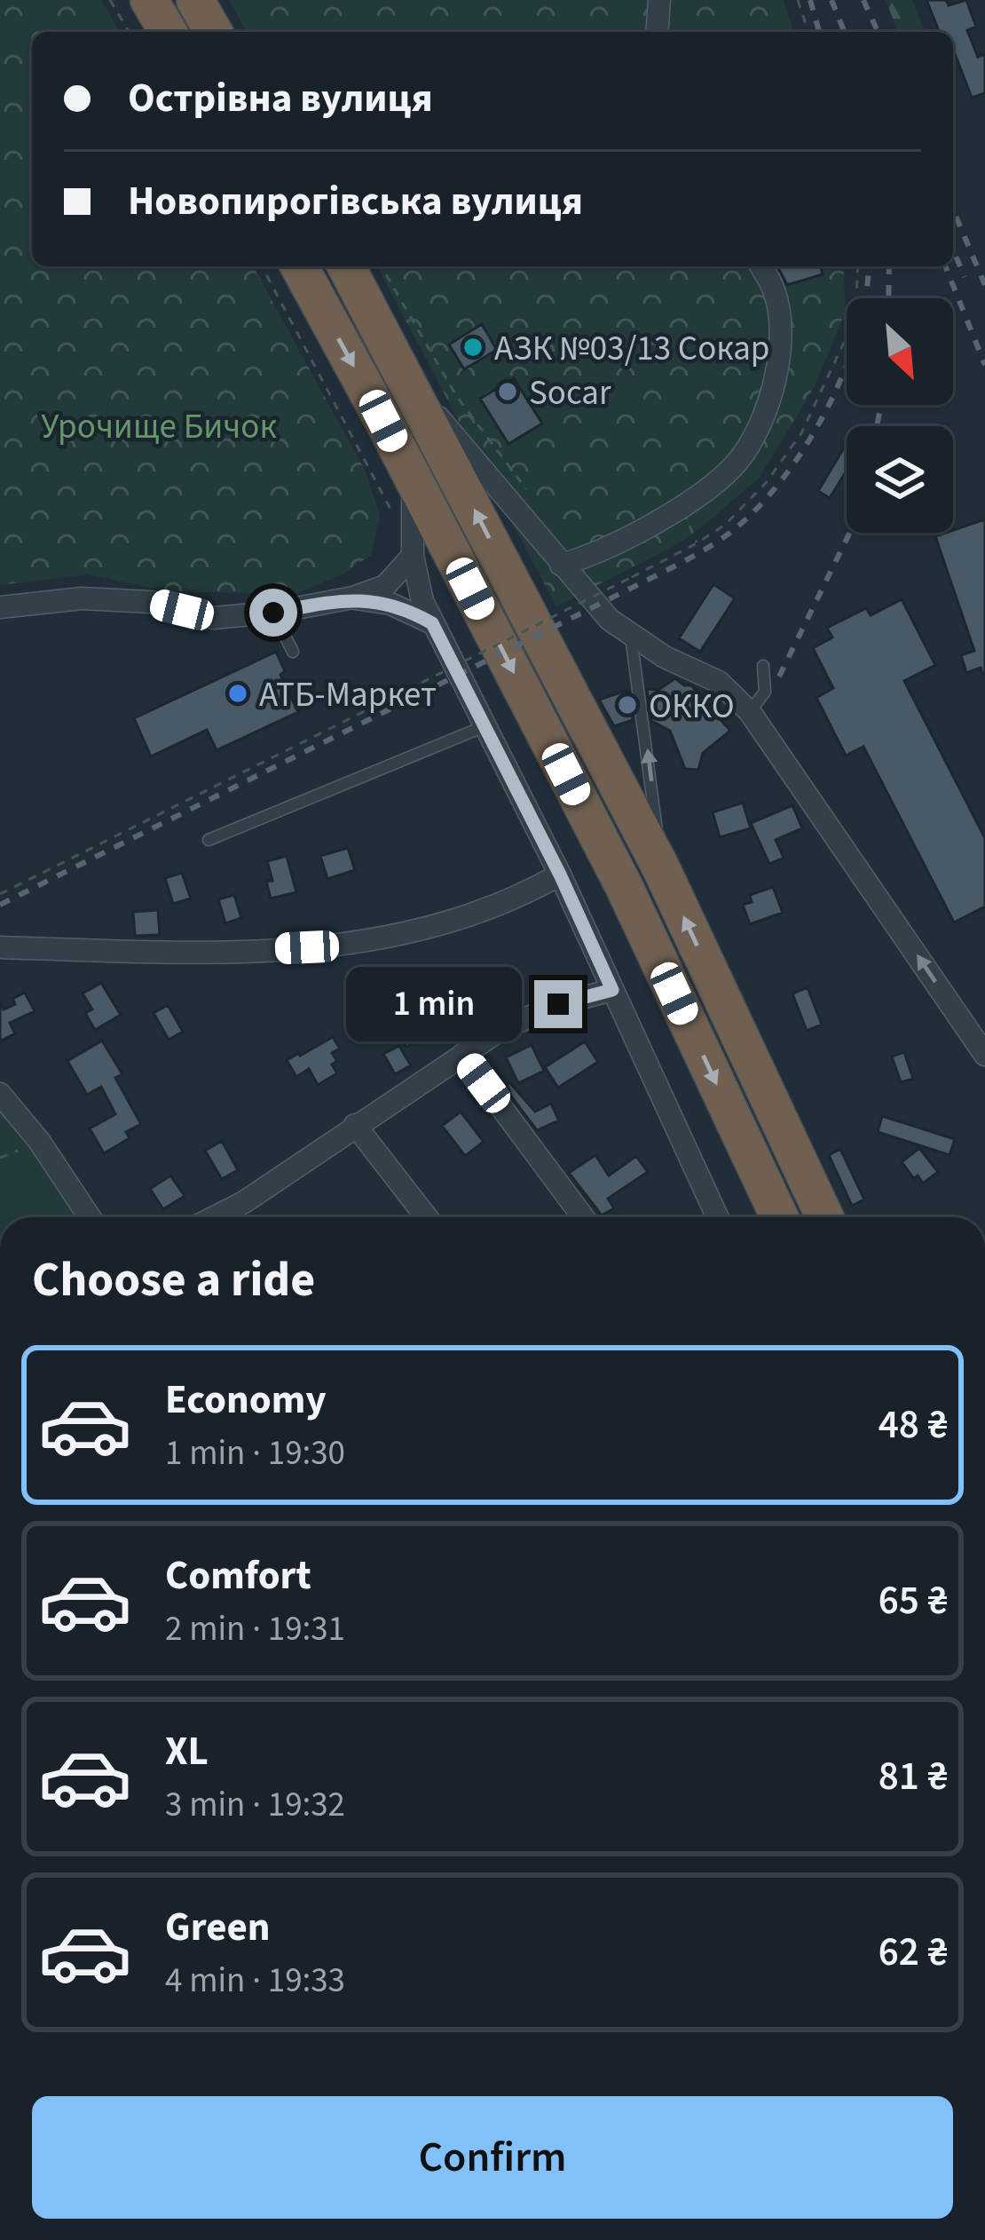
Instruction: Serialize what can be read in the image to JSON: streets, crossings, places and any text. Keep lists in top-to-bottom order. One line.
{"parks":["Урочище Бичок"],"places":["АЗК №03/13 Сокар","Socar","АТБ-Маркет","ОККО"],"north":"bottom right","page":{"banner":["Острівна вулиця","Новопирогівська вулиця"],"bubble":"1 min","heading":"Choose a ride","list":[{"name":"Economy","note":"1 min · 19:30","value":"48 ₴"},{"name":"Comfort","note":"2 min · 19:31","value":"65 ₴"},{"name":"XL","note":"3 min · 19:32","value":"81 ₴"},{"name":"Green","note":"4 min · 19:33","value":"62 ₴"}],"buttons":"Confirm"}}
